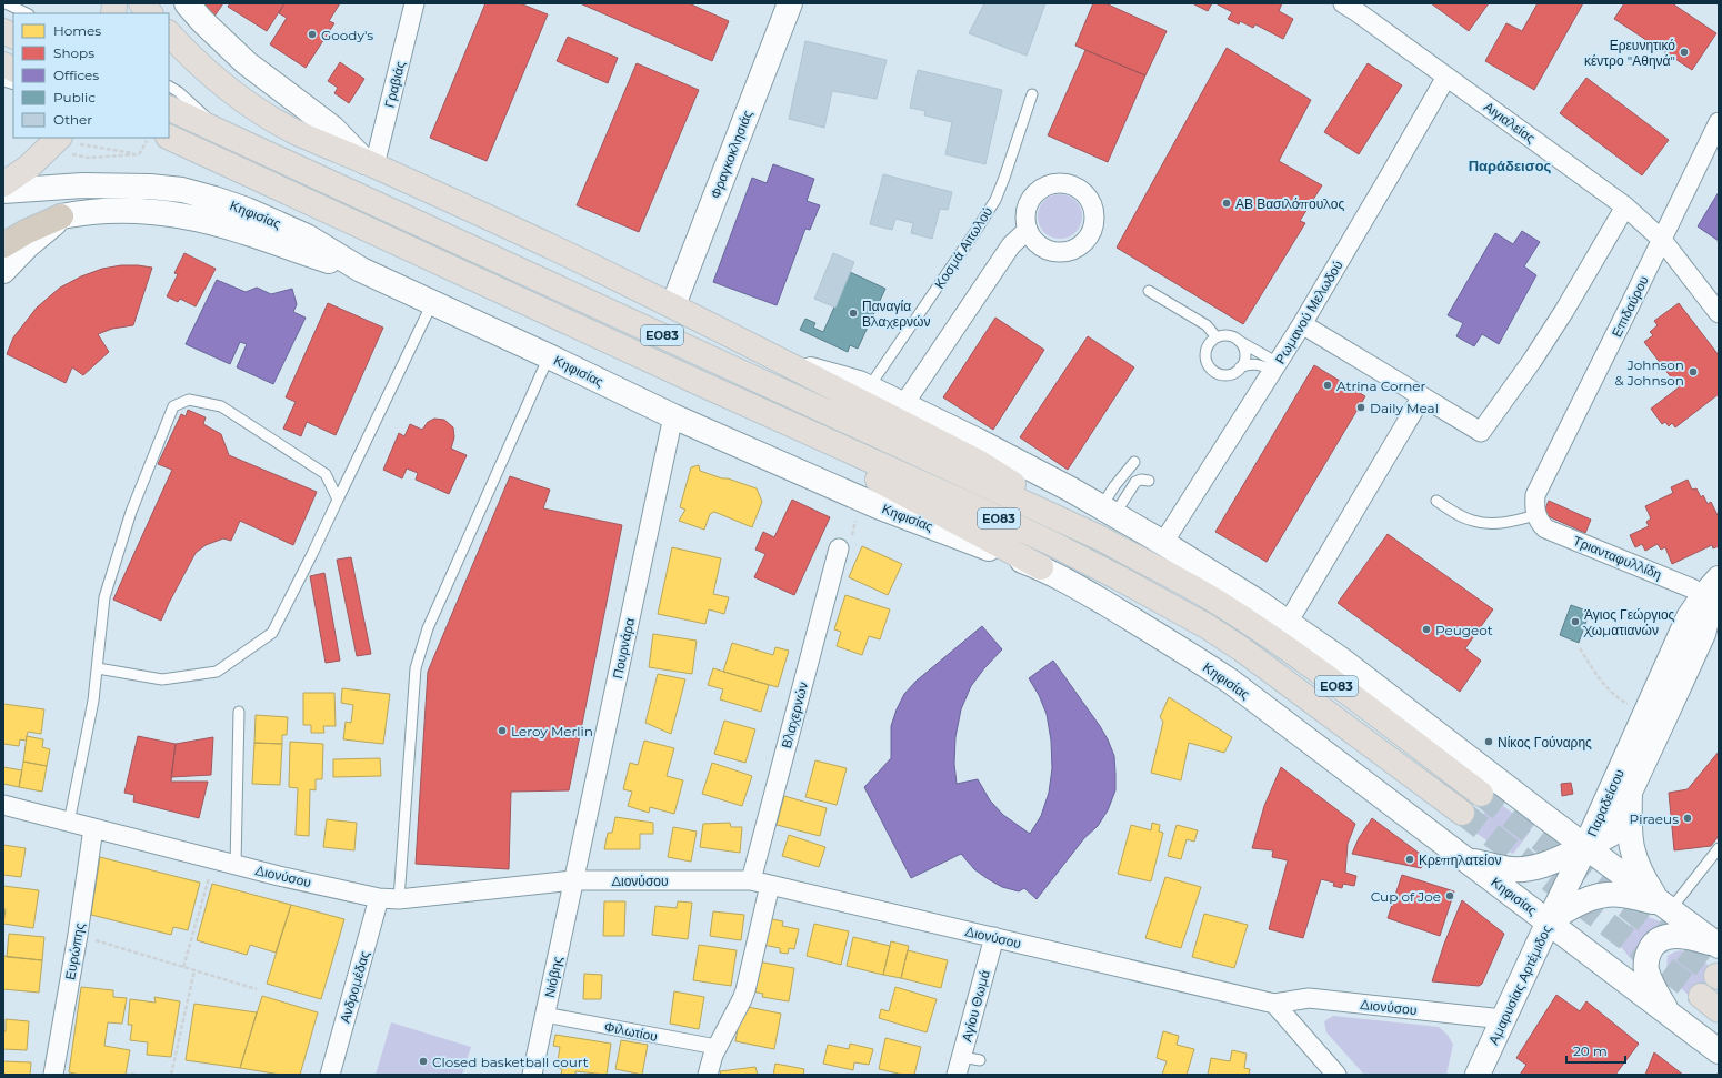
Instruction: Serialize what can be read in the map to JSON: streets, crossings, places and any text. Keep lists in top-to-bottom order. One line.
{"streets":{"main road":["Φραγκοκλησιάς","Κηφισίας","ΕΟ83","Παραδείσου","Αμαρυσίας Αρτέμιδος"],"street":["Γραβιάς","Αιγιαλείας","Επιδαύρου","Ρωμανού Μελωδού","Τριανταφυλλίδη","Πουρνάρα","Βλαχερνών","Διονύσου","Ευρώπης","Νιόβης","Ανδρομέδας","Αγίου Θωμά","Φιλωτίου"],"lane":["Κοσμά Αιτωλού"]},"crossings":[["Αιγιαλείας","Επιδαύρου"],["Αιγιαλείας","Ρωμανού Μελωδού"],["Κηφισίας","Πουρνάρα"],["Κηφισίας","Αμαρυσίας Αρτέμιδος"],["Επιδαύρου","Τριανταφυλλίδη"],["Τριανταφυλλίδη","Παραδείσου"],["Πουρνάρα","Διονύσου"],["Πουρνάρα","Νιόβης"],["Βλαχερνών","Διονύσου"],["Παραδείσου","Αμαρυσίας Αρτέμιδος"],["Διονύσου","Ευρώπης"],["Διονύσου","Νιόβης"],["Διονύσου","Αμαρυσίας Αρτέμιδος"],["Διονύσου","Ανδρομέδας"],["Διονύσου","Αγίου Θωμά"],["Νιόβης","Φιλωτίου"]],"districts":["Παράδεισος"],"places":["Goody's","Ερευνητικό κέντρο \"Αθηνά\"","ΑΒ Βασιλόπουλος","Παναγία Βλαχερνών","Johnson & Johnson","Atrina Corner","Daily Meal","Άγιος Γεώργιος Χωματιανών","Peugeot","Leroy Merlin","Νίκος Γούναρης","Piraeus","Κρεπηλατείον","Cup of Joe","Closed basketball court"],"legend":["Homes","Shops","Offices","Public","Other"],"scale_bar":"20 m"}
